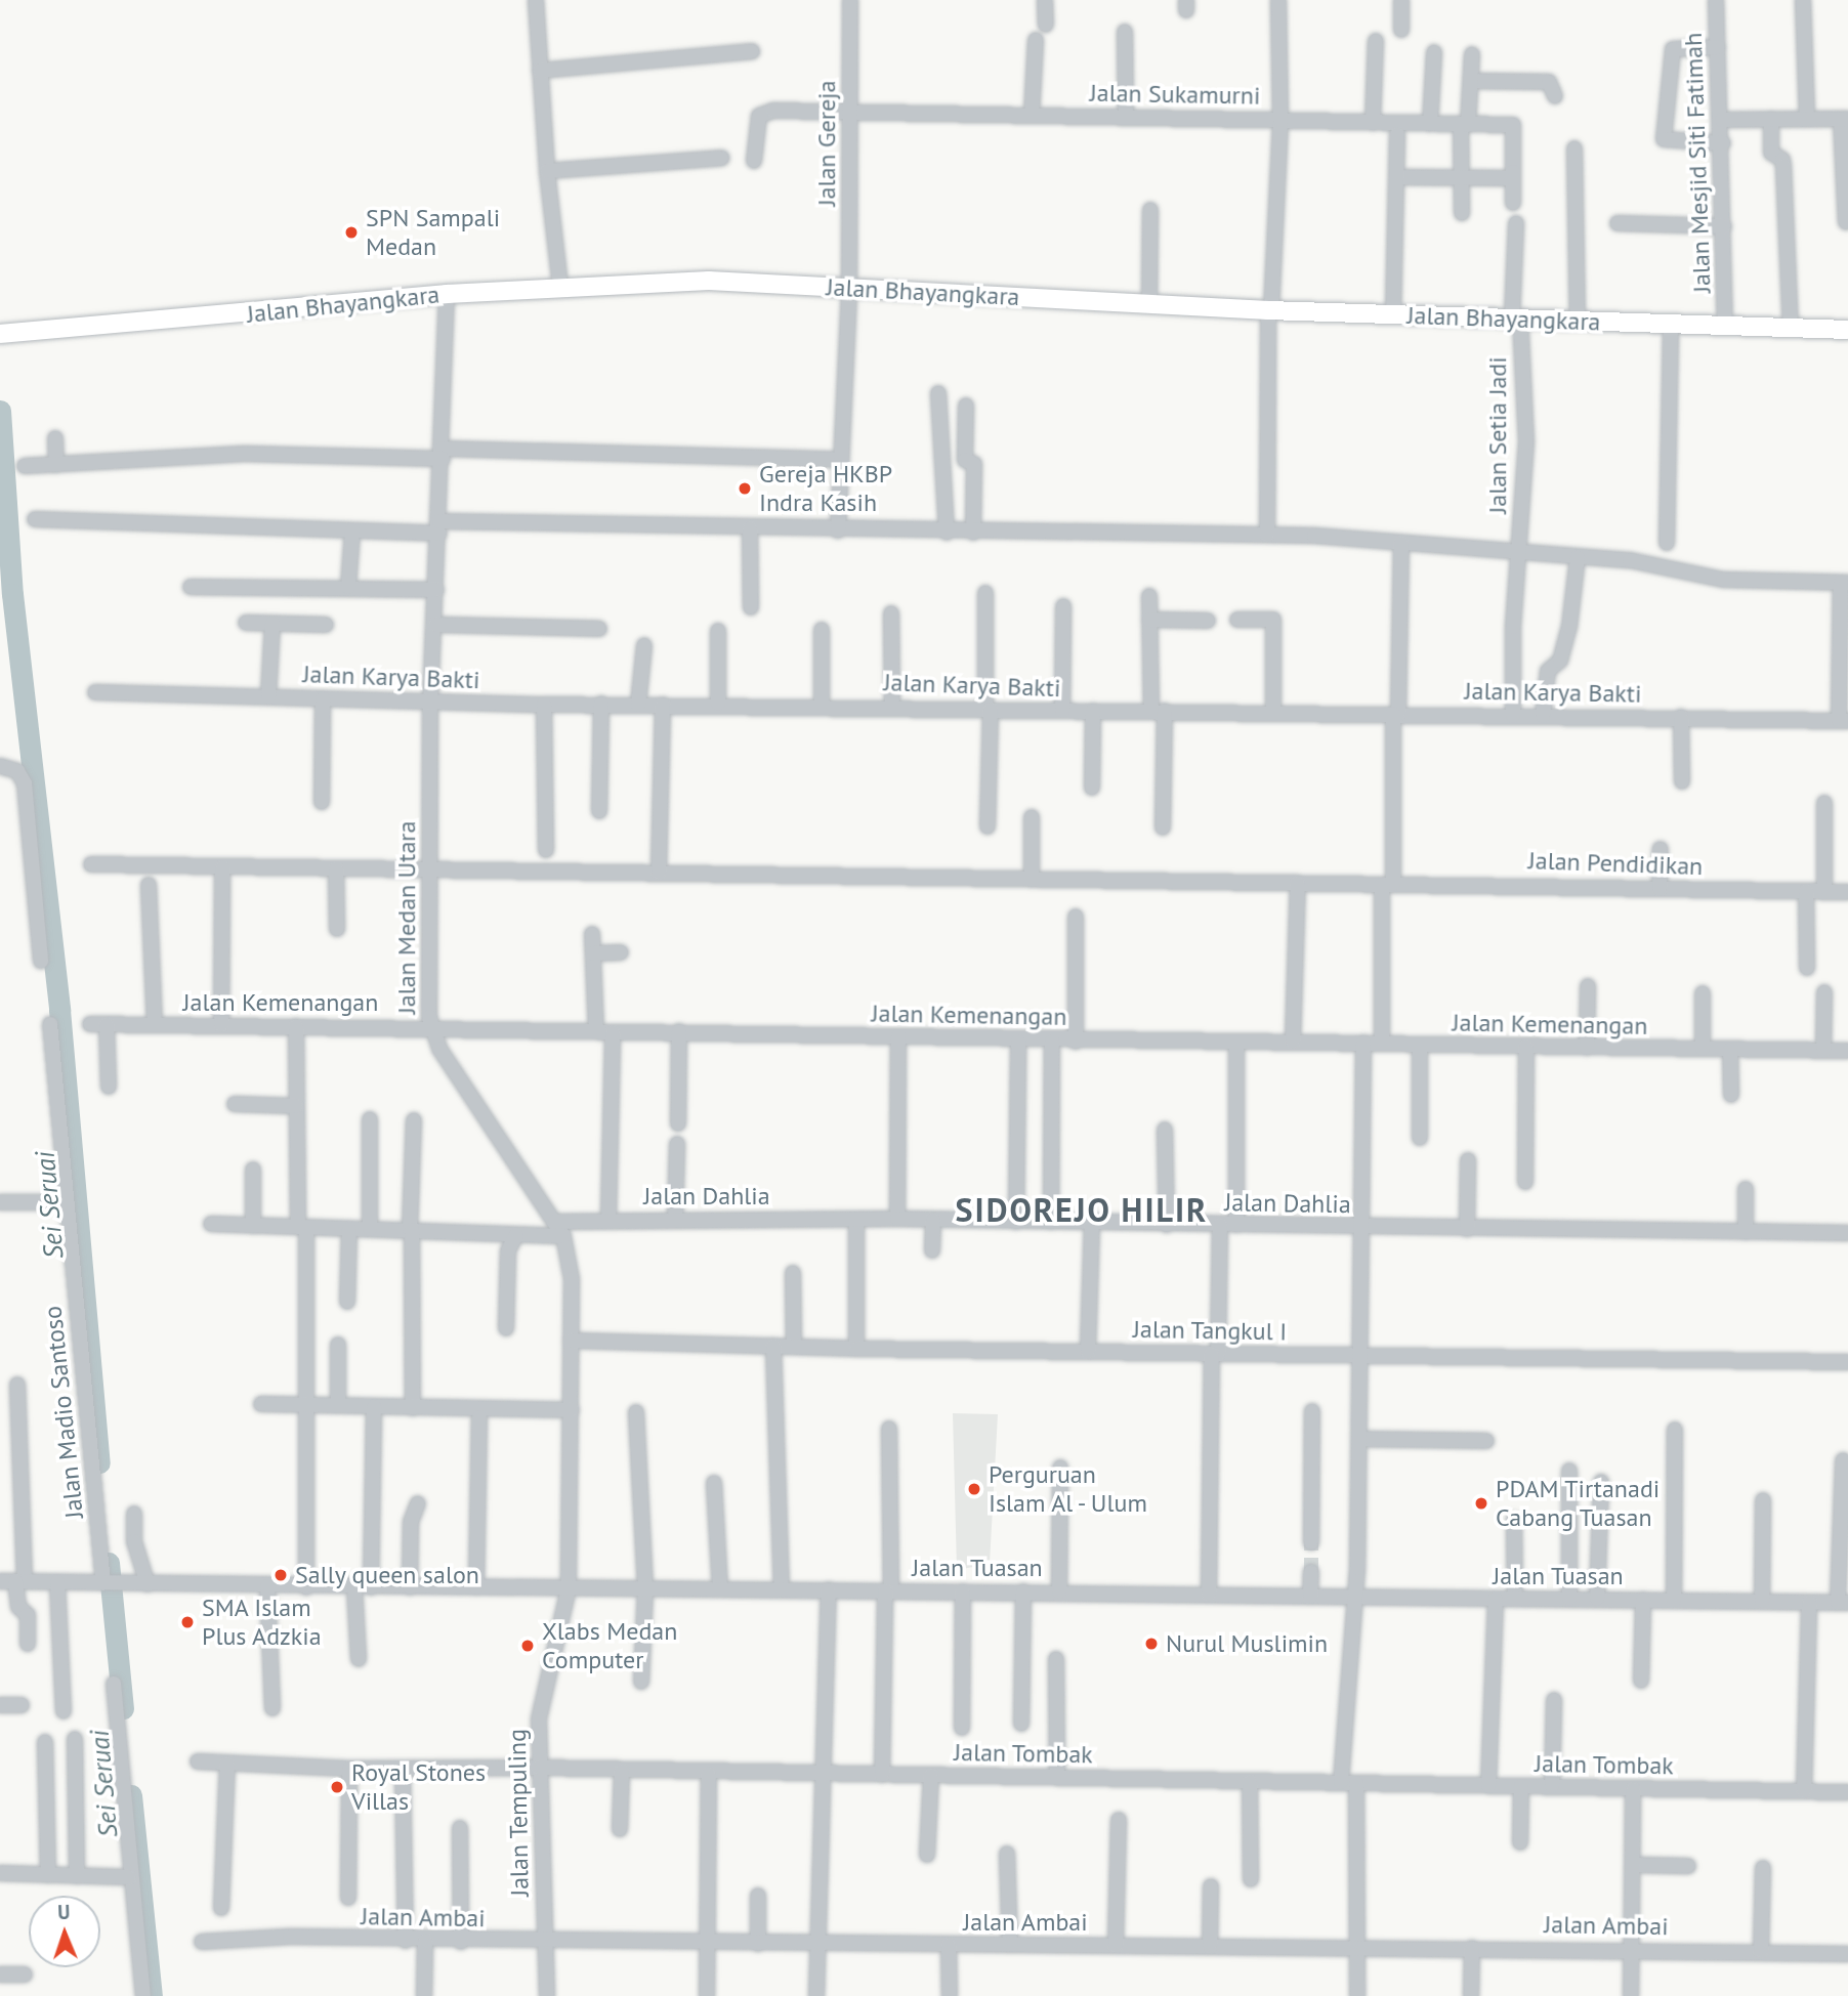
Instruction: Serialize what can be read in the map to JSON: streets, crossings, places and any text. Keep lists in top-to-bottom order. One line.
{"streets":{"main road":["Jalan Bhayangkara"],"street":["Jalan Sukamurni","Jalan Gereja","Jalan Mesjid Siti Fatimah","Jalan Setia Jadi","Jalan Karya Bakti","Jalan Pendidikan","Jalan Medan Utara","Jalan Kemenangan","Jalan Dahlia","Jalan Tangkul I","Jalan Madio Santoso","Jalan Tuasan","Jalan Tombak","Jalan Tempuling","Jalan Ambai"]},"crossings":[["Jalan Sukamurni","Jalan Gereja"],["Jalan Gereja","Jalan Bhayangkara"],["Jalan Mesjid Siti Fatimah","Jalan Bhayangkara"],["Jalan Bhayangkara","Jalan Setia Jadi"],["Jalan Bhayangkara","Jalan Medan Utara"],["Jalan Setia Jadi","Jalan Karya Bakti"],["Jalan Karya Bakti","Jalan Medan Utara"],["Jalan Medan Utara","Jalan Kemenangan"],["Jalan Medan Utara","Jalan Dahlia"],["Jalan Medan Utara","Jalan Tangkul I"],["Jalan Medan Utara","Jalan Tuasan"],["Jalan Medan Utara","Jalan Tempuling"],["Jalan Madio Santoso","Jalan Tuasan"],["Jalan Tuasan","Jalan Tempuling"],["Jalan Tombak","Jalan Tempuling"],["Jalan Tempuling","Jalan Ambai"]],"districts":["SIDOREJO HILIR"],"water":["Sei Seruai"],"places":["SPN Sampali Medan","Gereja HKBP Indra Kasih","Perguruan Islam Al - Ulum","PDAM Tirtanadi Cabang Tuasan","Sally queen salon","SMA Islam Plus Adzkia","Nurul Muslimin","Xlabs Medan Computer","Royal Stones Villas"],"north":"top"}
